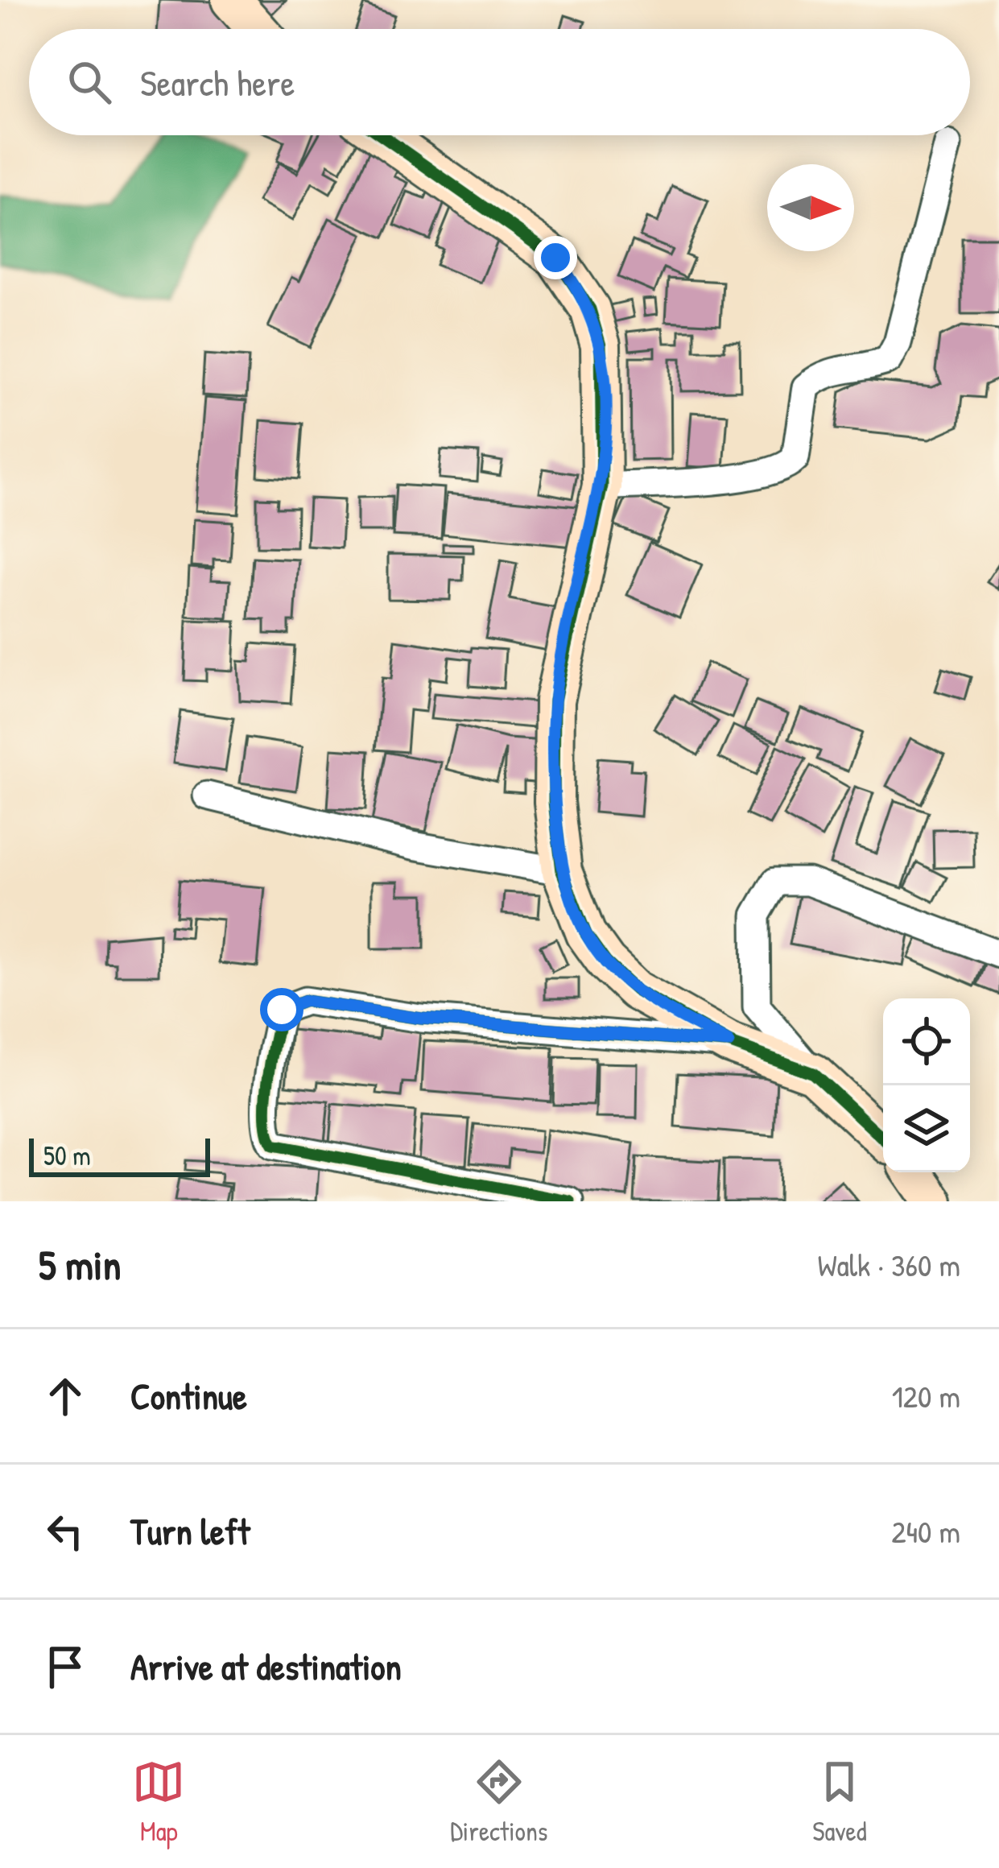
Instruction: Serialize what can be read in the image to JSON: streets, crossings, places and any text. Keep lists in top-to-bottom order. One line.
{"scale_bar":"50 m","north":"right","page":{"search":"Search here","scale":"50 m","heading":["5 min","Walk · 360 m"],"list":[["Continue","120 m"],["Turn left","240 m"],"Arrive at destination"],"nav":["Map","Directions","Saved"]}}
